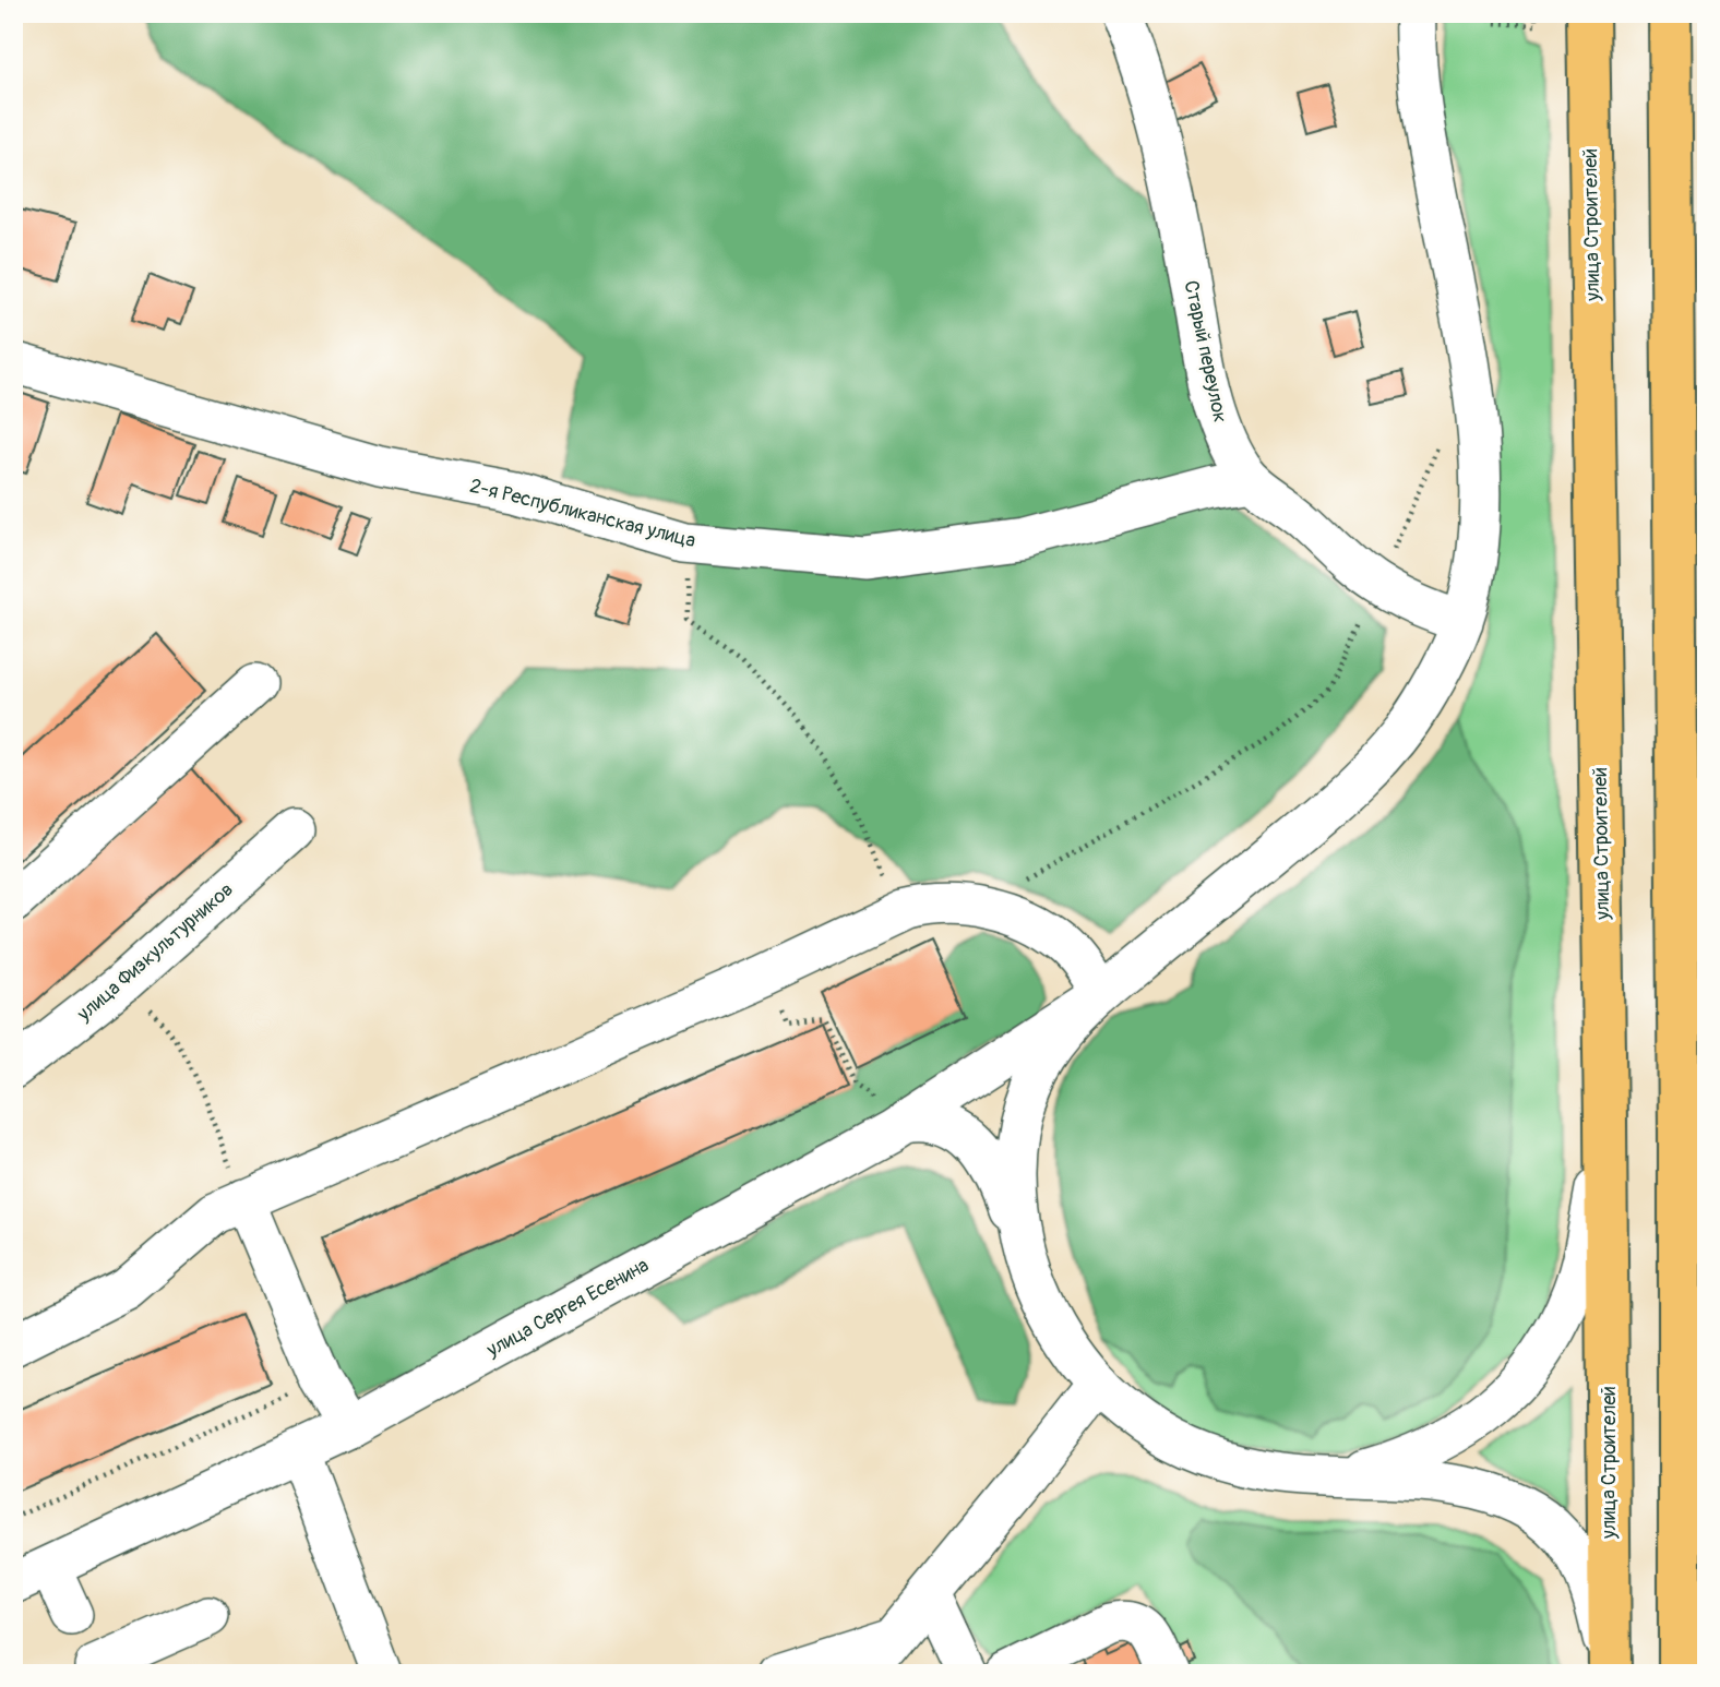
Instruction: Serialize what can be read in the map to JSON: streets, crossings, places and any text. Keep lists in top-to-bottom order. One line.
{"streets":{"main road":["улица Строителей"],"street":["Старый переулок","2-я Республиканская улица","улица Физкультурников","улица Сергея Есенина"]},"crossings":[["Старый переулок","2-я Республиканская улица"]]}
